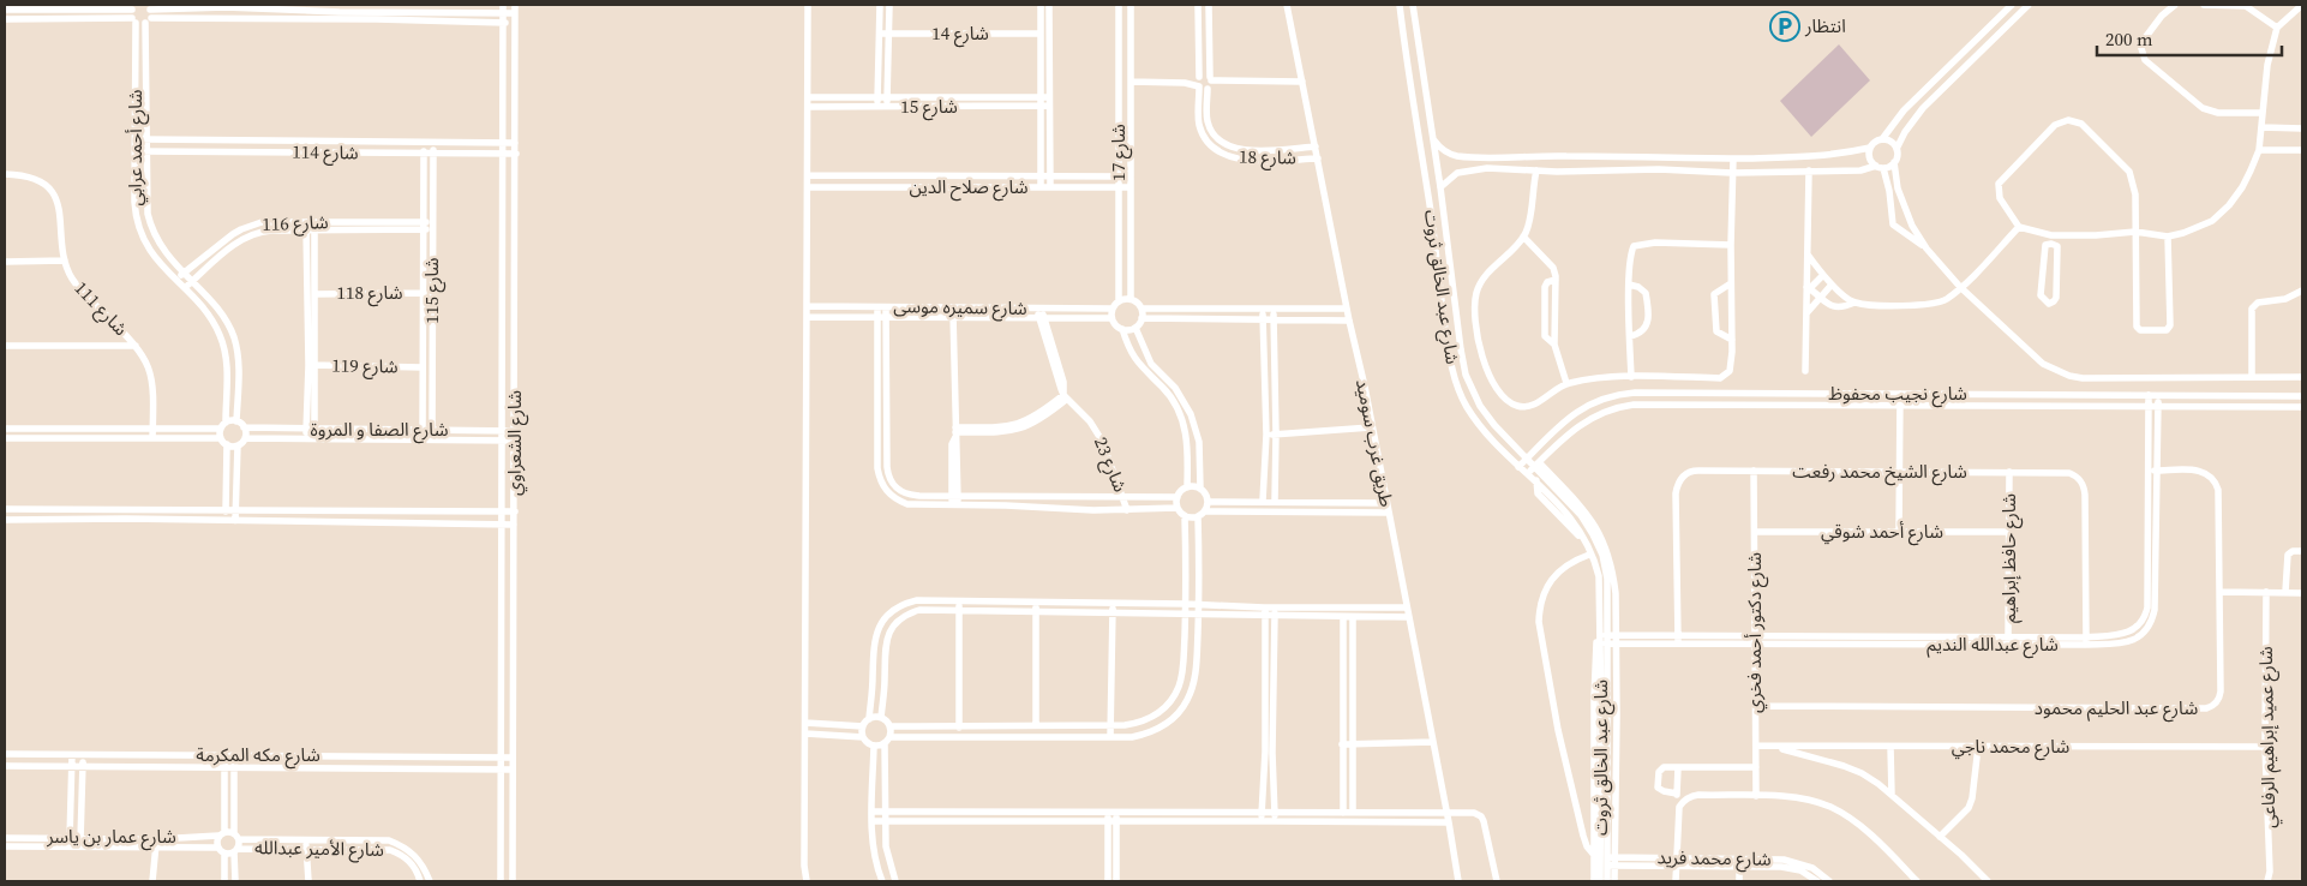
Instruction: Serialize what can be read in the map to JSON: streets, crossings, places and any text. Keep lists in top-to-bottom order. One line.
{"streets":{"street":["شارع 14","شارع 15","شارع أحمد عرابي","شارع 114","شارع 17","شارع 18","شارع صلاح الدين","شارع 116","شارع عبد الخالق ثروت","شارع 115","شارع 118","شارع سميره موسى","شارع 111","شارع 119","شارع نجيب محفوظ","شارع الصفا و المروة","شارع الشعراوي","طريق غرب سوميد","شارع 23","شارع الشيخ محمد رفعت","شارع أحمد شوقي","شارع حافظ إبراهيم","شارع دكتور أحمد فخري","شارع عبدالله النديم","شارع عبد الحليم محمود","شارع عميد إبراهيم الرفاعي","شارع محمد ناجي","شارع مكه المكرمة","شارع عمار بن ياسر","شارع الأمير عبدالله","شارع محمد فريد"]},"crossings":[["شارع أحمد عرابي","شارع 114"],["شارع أحمد عرابي","شارع 116"],["شارع أحمد عرابي","شارع الصفا و المروة"],["شارع 114","شارع 115"],["شارع 114","شارع الشعراوي"],["شارع 17","شارع صلاح الدين"],["شارع 17","شارع سميره موسى"],["شارع 18","طريق غرب سوميد"],["شارع 116","شارع 115"],["شارع عبد الخالق ثروت","شارع نجيب محفوظ"],["شارع عبد الخالق ثروت","شارع عبدالله النديم"],["شارع عبد الخالق ثروت","شارع محمد فريد"],["شارع 115","شارع 118"],["شارع 115","شارع 119"],["شارع 115","شارع الصفا و المروة"],["شارع نجيب محفوظ","شارع عبدالله النديم"],["شارع الصفا و المروة","شارع الشعراوي"],["شارع الشعراوي","شارع مكه المكرمة"],["شارع الشيخ محمد رفعت","شارع حافظ إبراهيم"],["شارع الشيخ محمد رفعت","شارع دكتور أحمد فخري"],["شارع الشيخ محمد رفعت","شارع عبدالله النديم"],["شارع أحمد شوقي","شارع حافظ إبراهيم"],["شارع أحمد شوقي","شارع دكتور أحمد فخري"],["شارع حافظ إبراهيم","شارع عبدالله النديم"],["شارع دكتور أحمد فخري","شارع عبدالله النديم"],["شارع دكتور أحمد فخري","شارع عبد الحليم محمود"],["شارع دكتور أحمد فخري","شارع محمد ناجي"],["شارع عبدالله النديم","شارع عبد الحليم محمود"],["شارع عميد إبراهيم الرفاعي","شارع محمد ناجي"],["شارع عمار بن ياسر","شارع الأمير عبدالله"]],"places":{"parking":["انتظار"]},"scale_bar":"200 m"}
